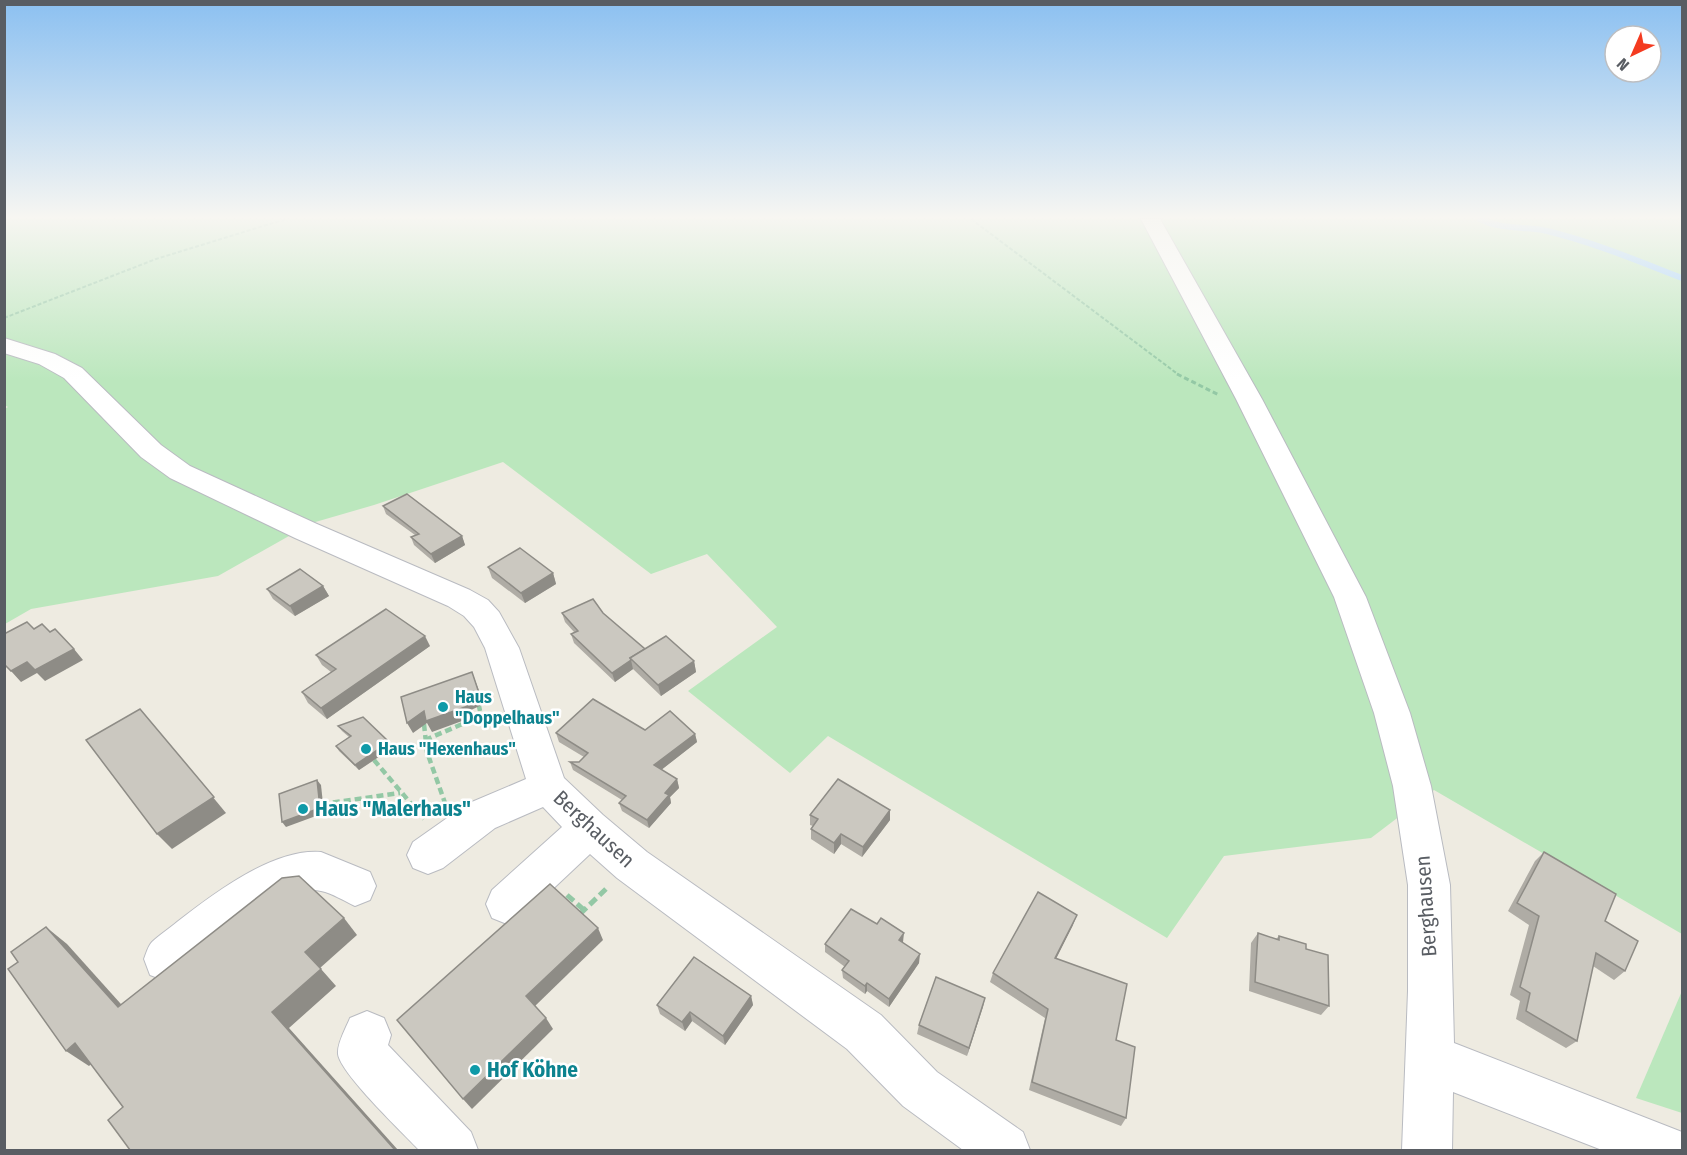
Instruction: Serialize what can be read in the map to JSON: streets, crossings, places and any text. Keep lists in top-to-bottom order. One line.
{"streets":{"street":["Berghausen"]},"places":["Haus \"Doppelhaus\"","Haus \"Hexenhaus\"","Haus \"Malerhaus\"","Hof Köhne"],"north":"bottom left"}
